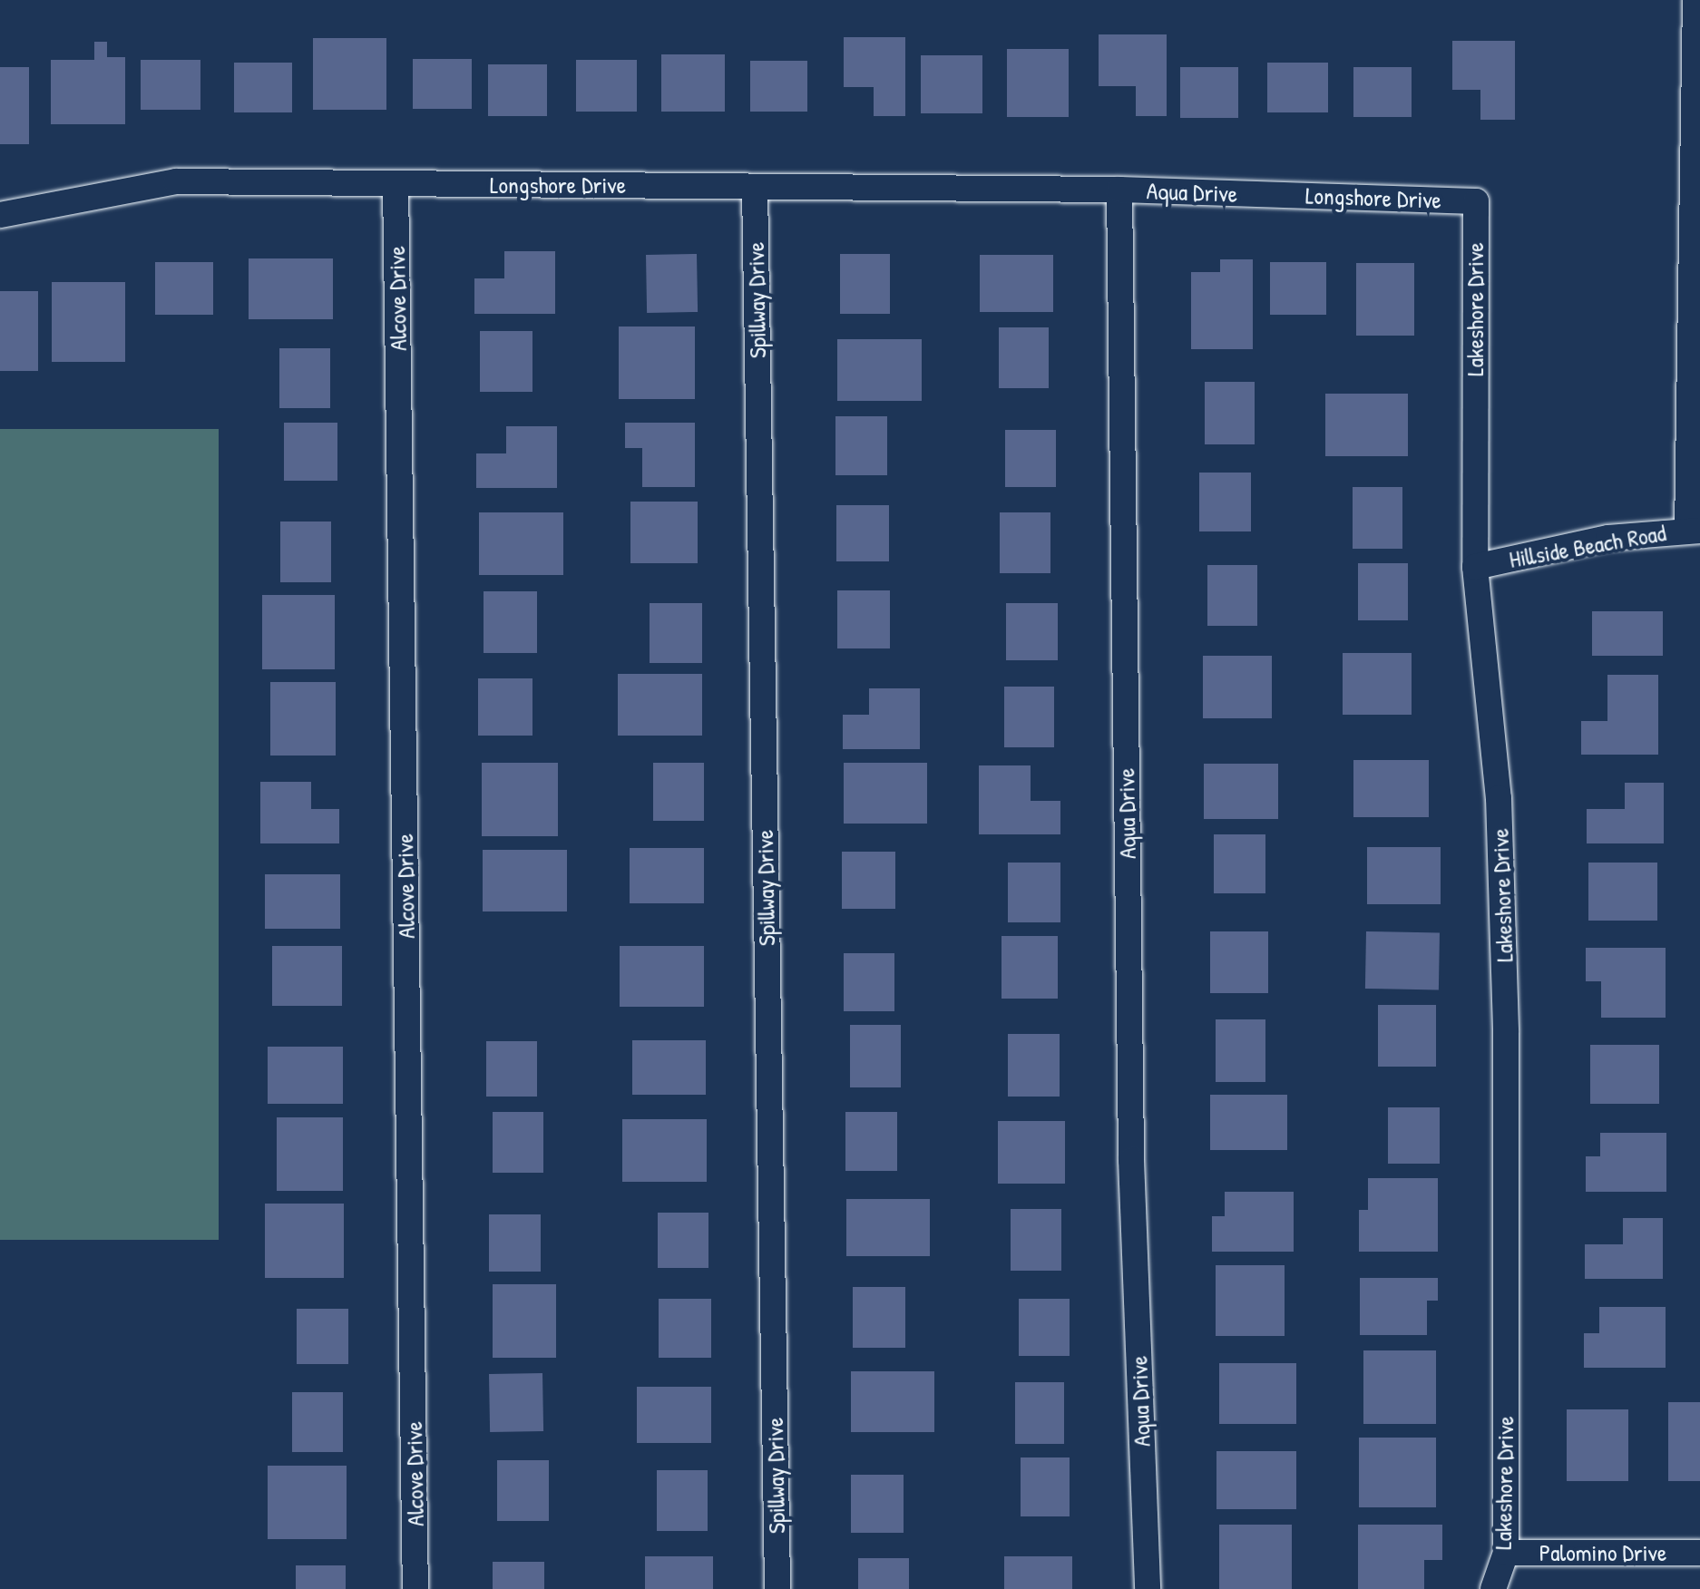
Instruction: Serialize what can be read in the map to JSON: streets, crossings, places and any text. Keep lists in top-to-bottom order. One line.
{"streets":{"street":["Longshore Drive","Aqua Drive","Alcove Drive","Spillway Drive","Lakeshore Drive","Hillside Beach Road","Palomino Drive"]},"crossings":[["Longshore Drive","Aqua Drive"],["Longshore Drive","Alcove Drive"],["Longshore Drive","Spillway Drive"],["Longshore Drive","Lakeshore Drive"],["Lakeshore Drive","Hillside Beach Road"],["Lakeshore Drive","Palomino Drive"]]}
